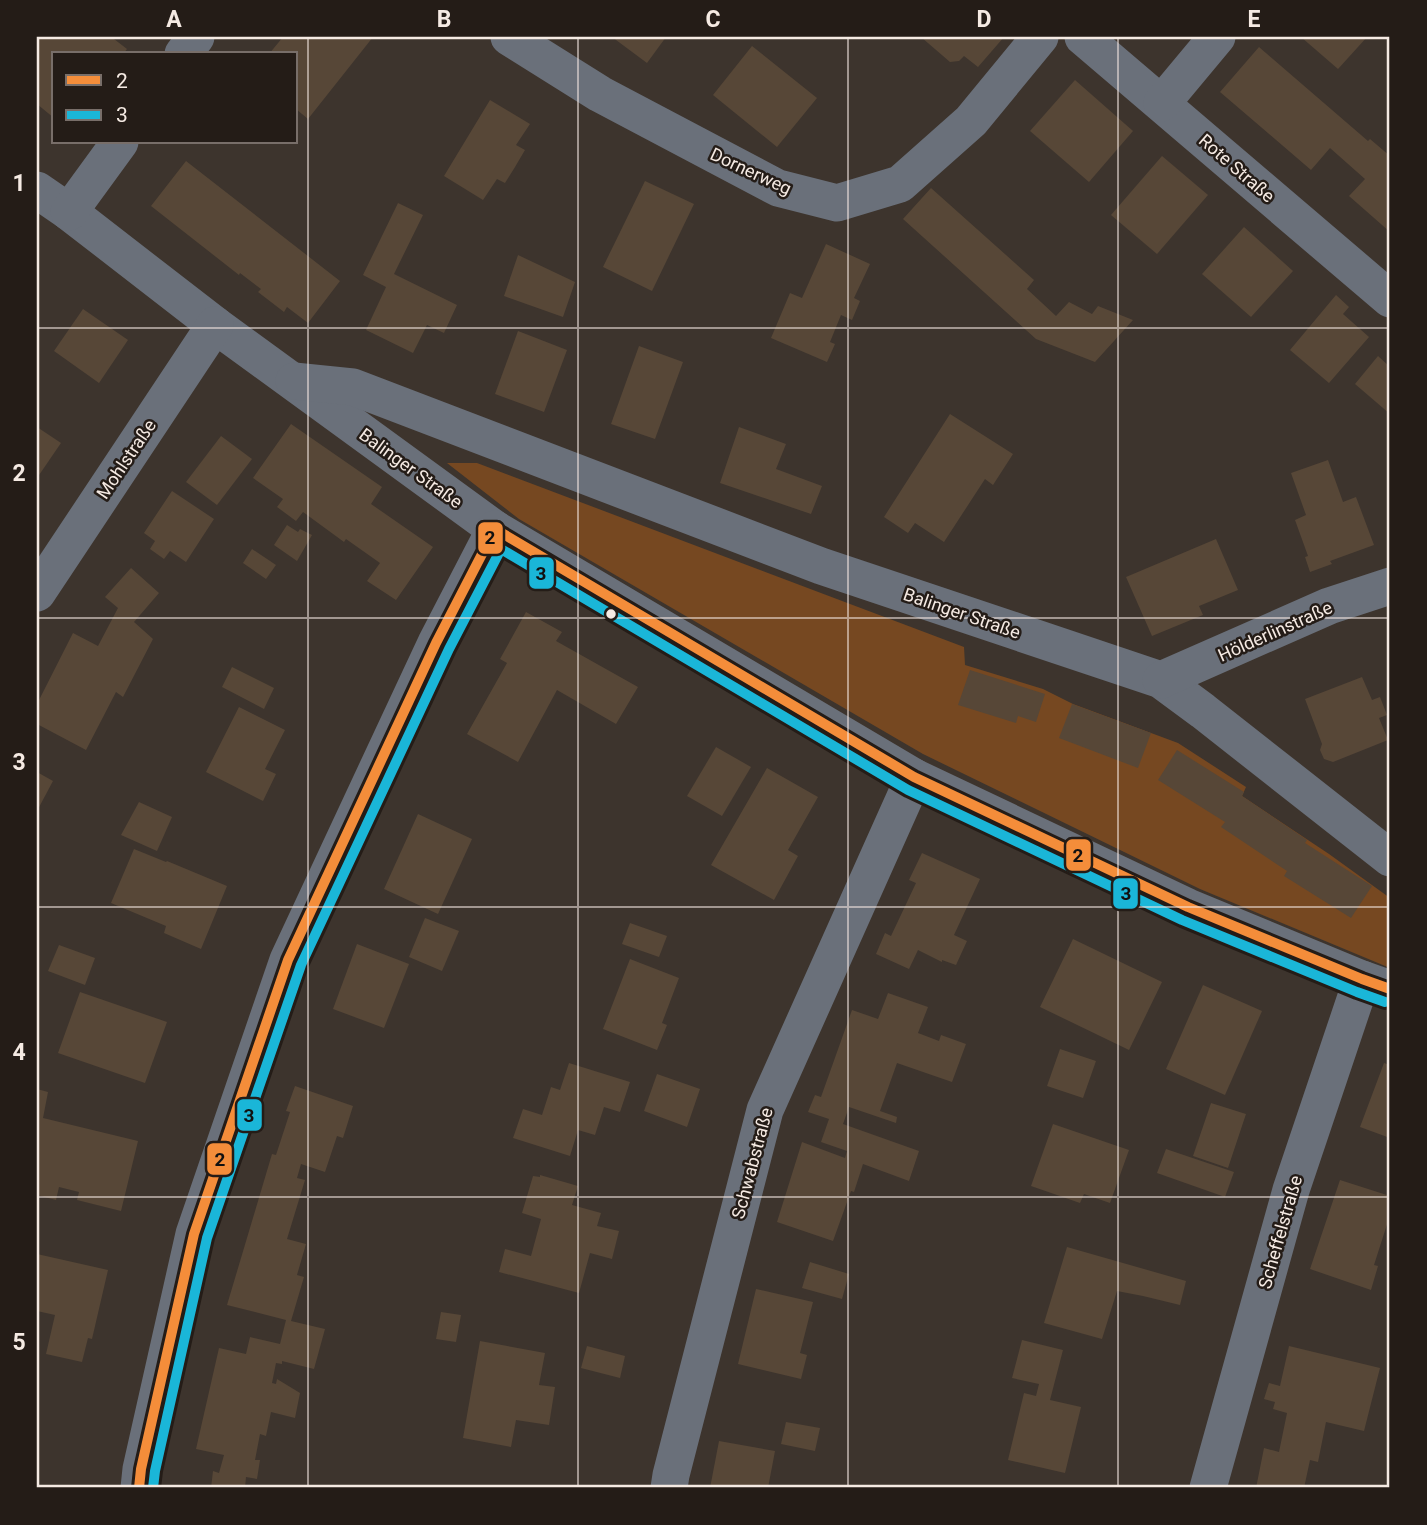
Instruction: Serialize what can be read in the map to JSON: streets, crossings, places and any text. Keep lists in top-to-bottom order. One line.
{"streets":{"street":["Rote Straße","Dornerweg","Mohlstraße","Balinger Straße","Hölderlinstraße","Schwabstraße","Scheffelstraße"]},"crossings":[["Mohlstraße","Balinger Straße"],["Balinger Straße","Hölderlinstraße"],["Balinger Straße","Schwabstraße"],["Balinger Straße","Scheffelstraße"]],"lines":["transit line 2","transit line 3"],"legend":["2","3"],"grid":{"columns":["A","B","C","D","E"],"rows":["1","2","3","4","5"]}}
